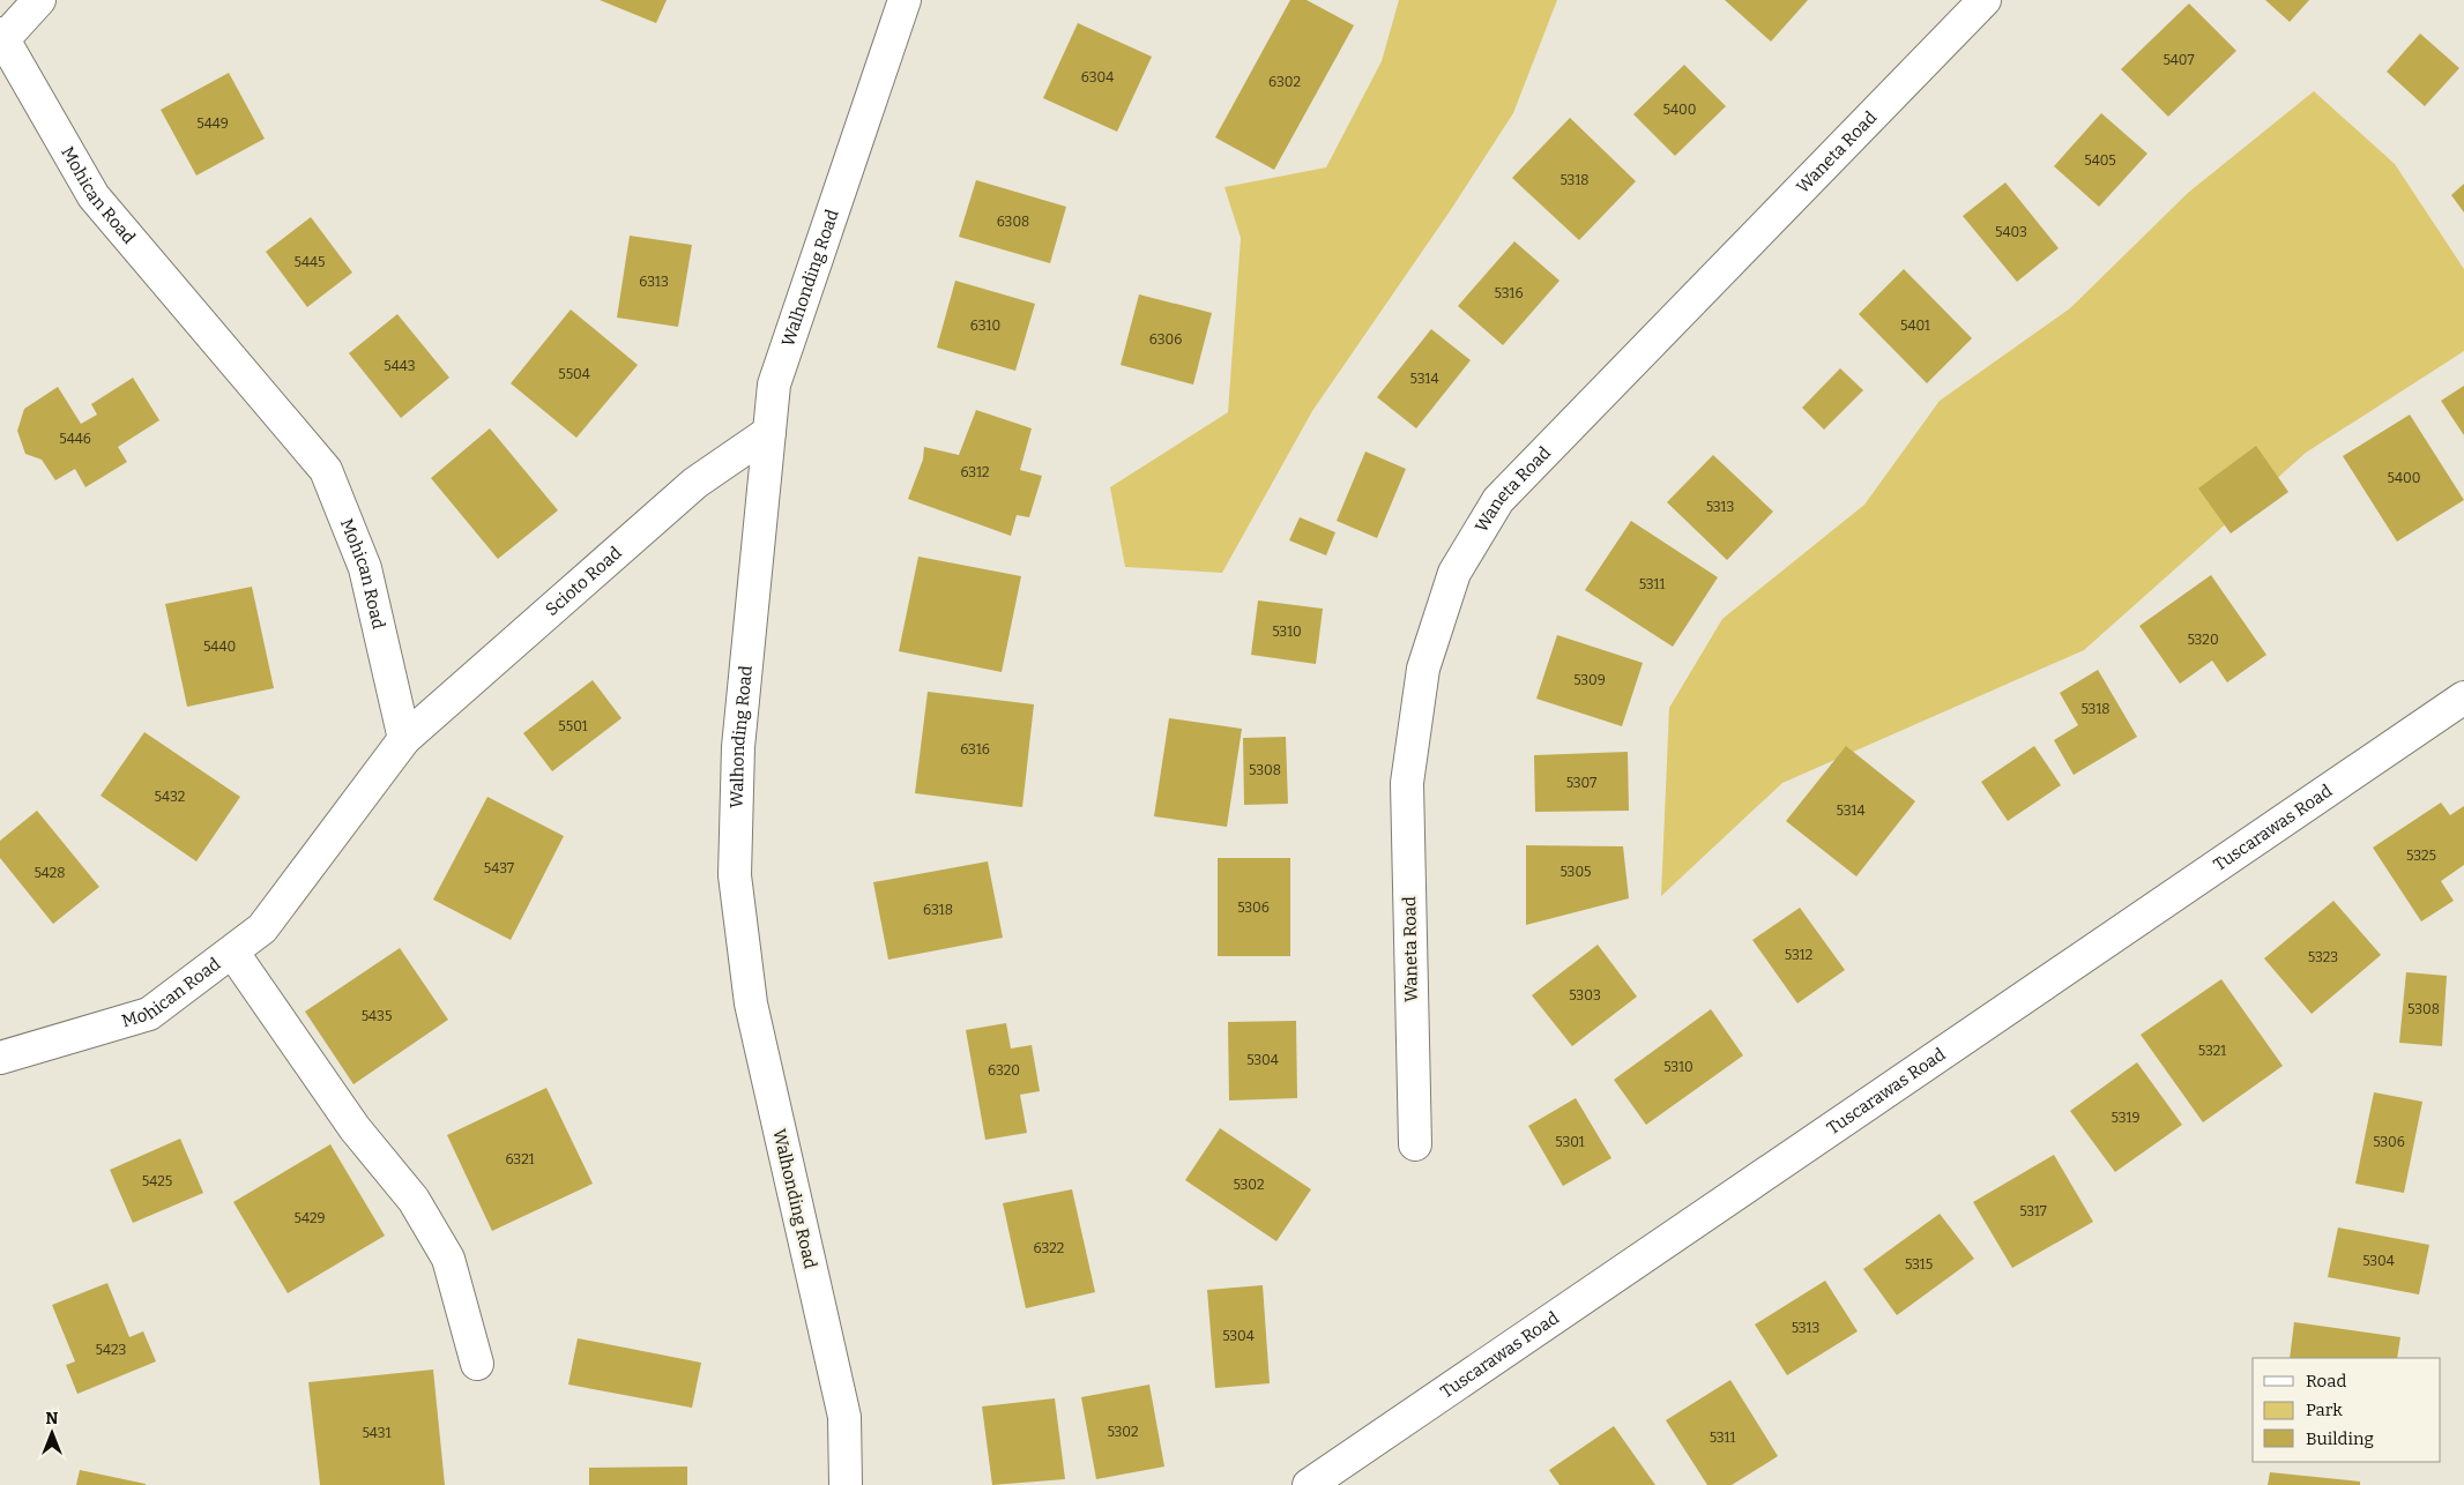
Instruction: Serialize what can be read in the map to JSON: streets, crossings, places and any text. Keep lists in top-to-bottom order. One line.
{"streets":{"street":["Waneta Road","Mohican Road","Walhonding Road","Scioto Road","Tuscarawas Road"]},"crossings":[["Mohican Road","Scioto Road"],["Walhonding Road","Scioto Road"]],"house_numbers":["5407","6304","6302","5400","5449","5405","5318","6308","5403","5445","6313","5316","6310","5401","6306","5443","5504","5314","5446","6312","5400","5313","5311","5310","5320","5440","5309","5318","5501","6316","5308","5307","5432","5314","5325","5437","5305","5428","5306","6318","5312","5323","5303","5308","5435","5321","5304","5310","6320","5319","5301","5306","6321","5425","5302","5317","5429","6322","5304","5315","5313","5304","5423","5302","5431","5311"],"legend":["Road","Park","Building"],"north":"top"}
